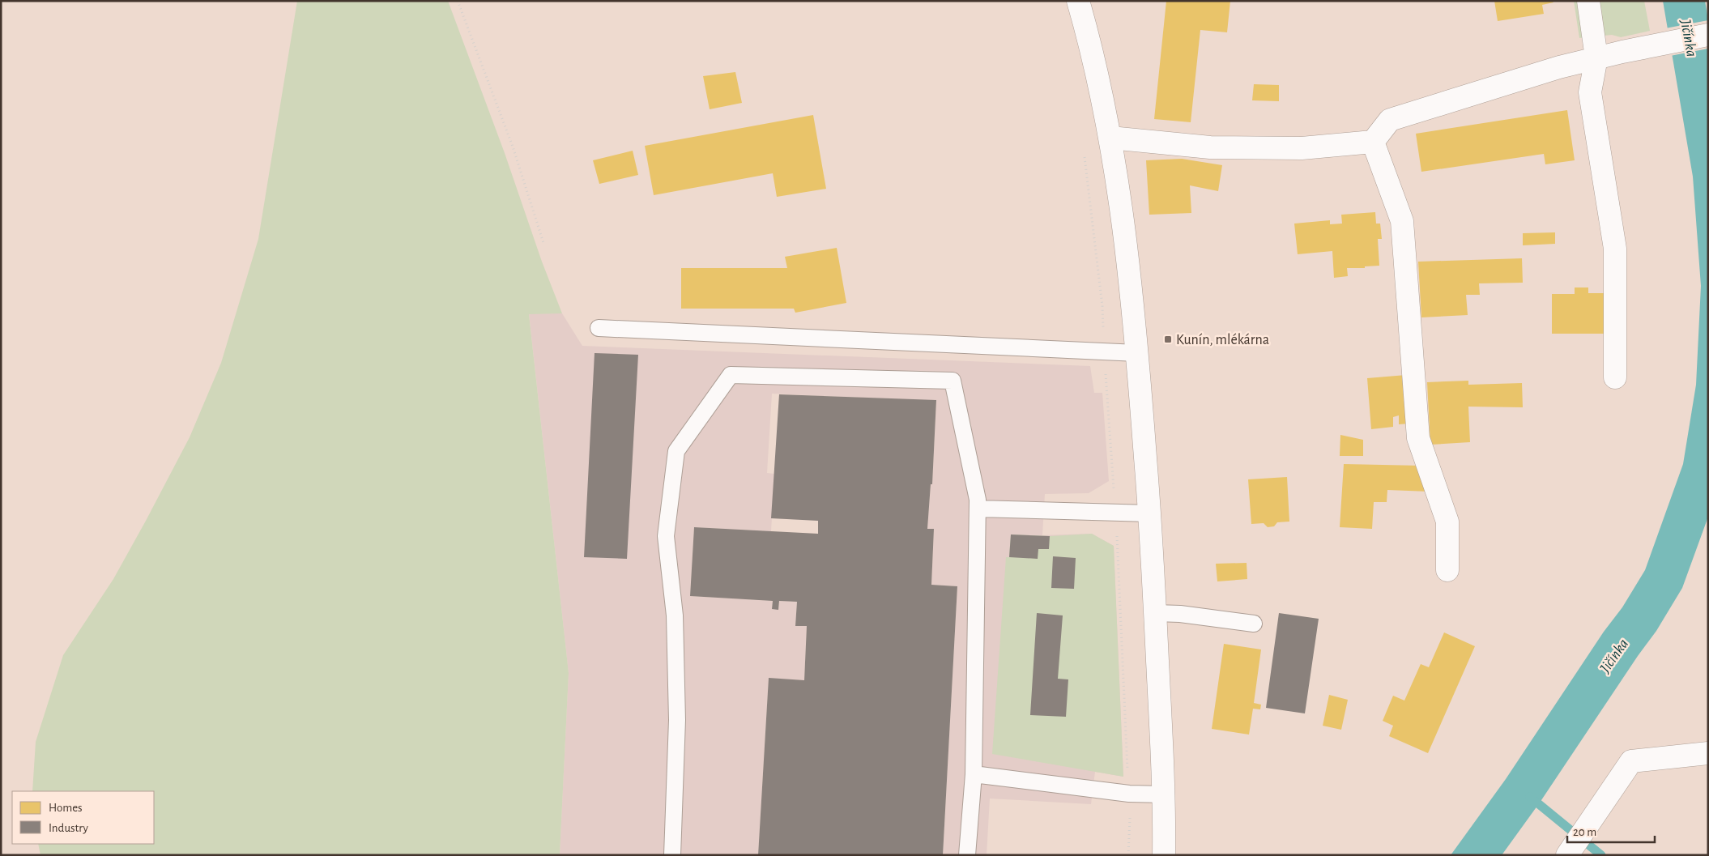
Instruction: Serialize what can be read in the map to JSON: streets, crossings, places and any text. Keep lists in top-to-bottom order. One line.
{"water":["Jičínka"],"places":{"transit":["Kunín, mlékárna"]},"legend":["Homes","Industry"],"scale_bar":"20 m"}
